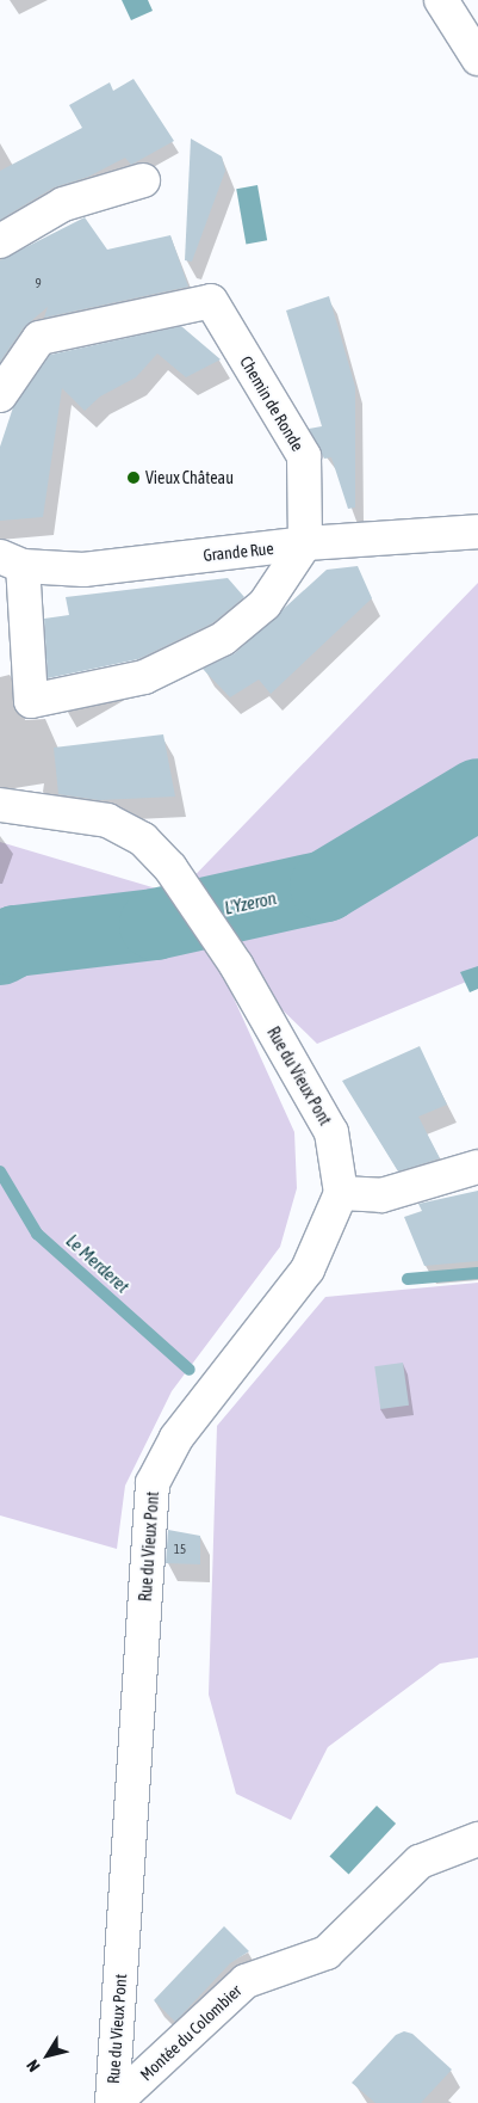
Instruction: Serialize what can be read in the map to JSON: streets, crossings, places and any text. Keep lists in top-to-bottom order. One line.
{"streets":{"street":["Chemin de Ronde","Grande Rue","Rue du Vieux Pont","Montée du Colombier"]},"crossings":[["Chemin de Ronde","Grande Rue"],["Rue du Vieux Pont","Montée du Colombier"]],"water":["L'Yzeron","Le Merderet"],"places":["Vieux Château"],"house_numbers":["9","15"],"north":"bottom left"}
